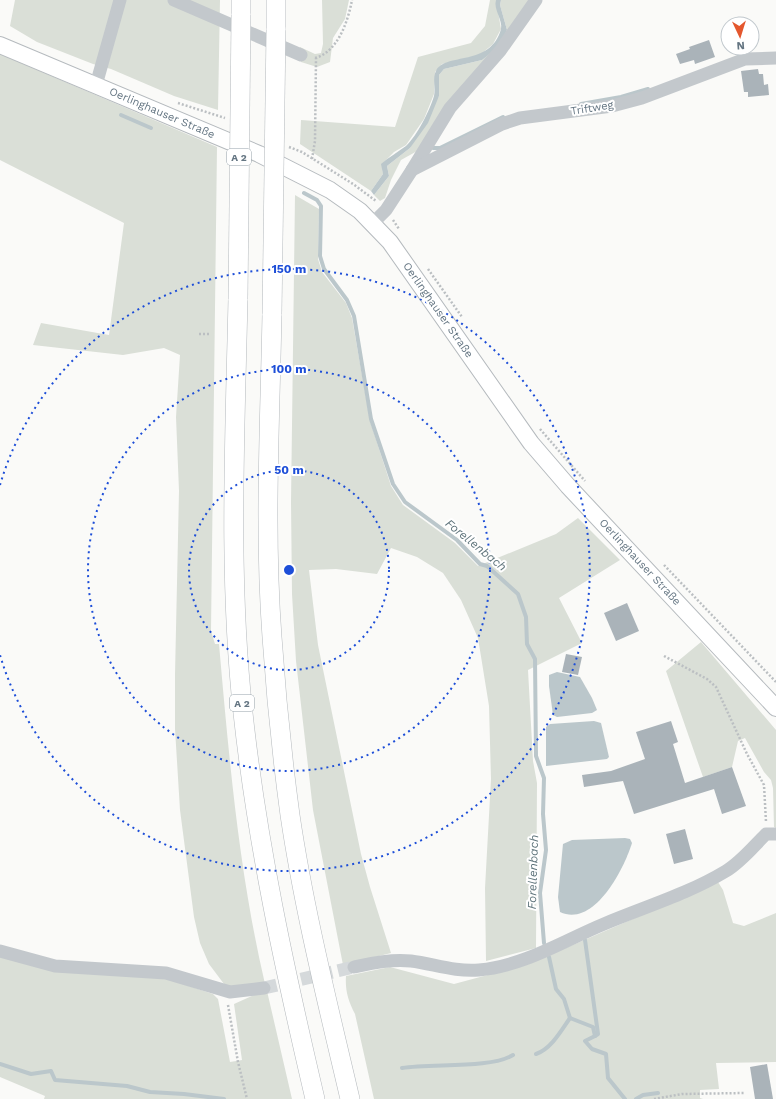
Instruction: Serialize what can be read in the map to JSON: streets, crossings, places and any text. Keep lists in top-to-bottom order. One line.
{"streets":{"highway":["A 2"],"main road":["Oerlinghauser Straße"],"street":["Triftweg"]},"crossings":[["Triftweg","Oerlinghauser Straße"]],"water":["Forellenbach"],"north":"bottom","rings":["150 m","100 m","50 m"]}
